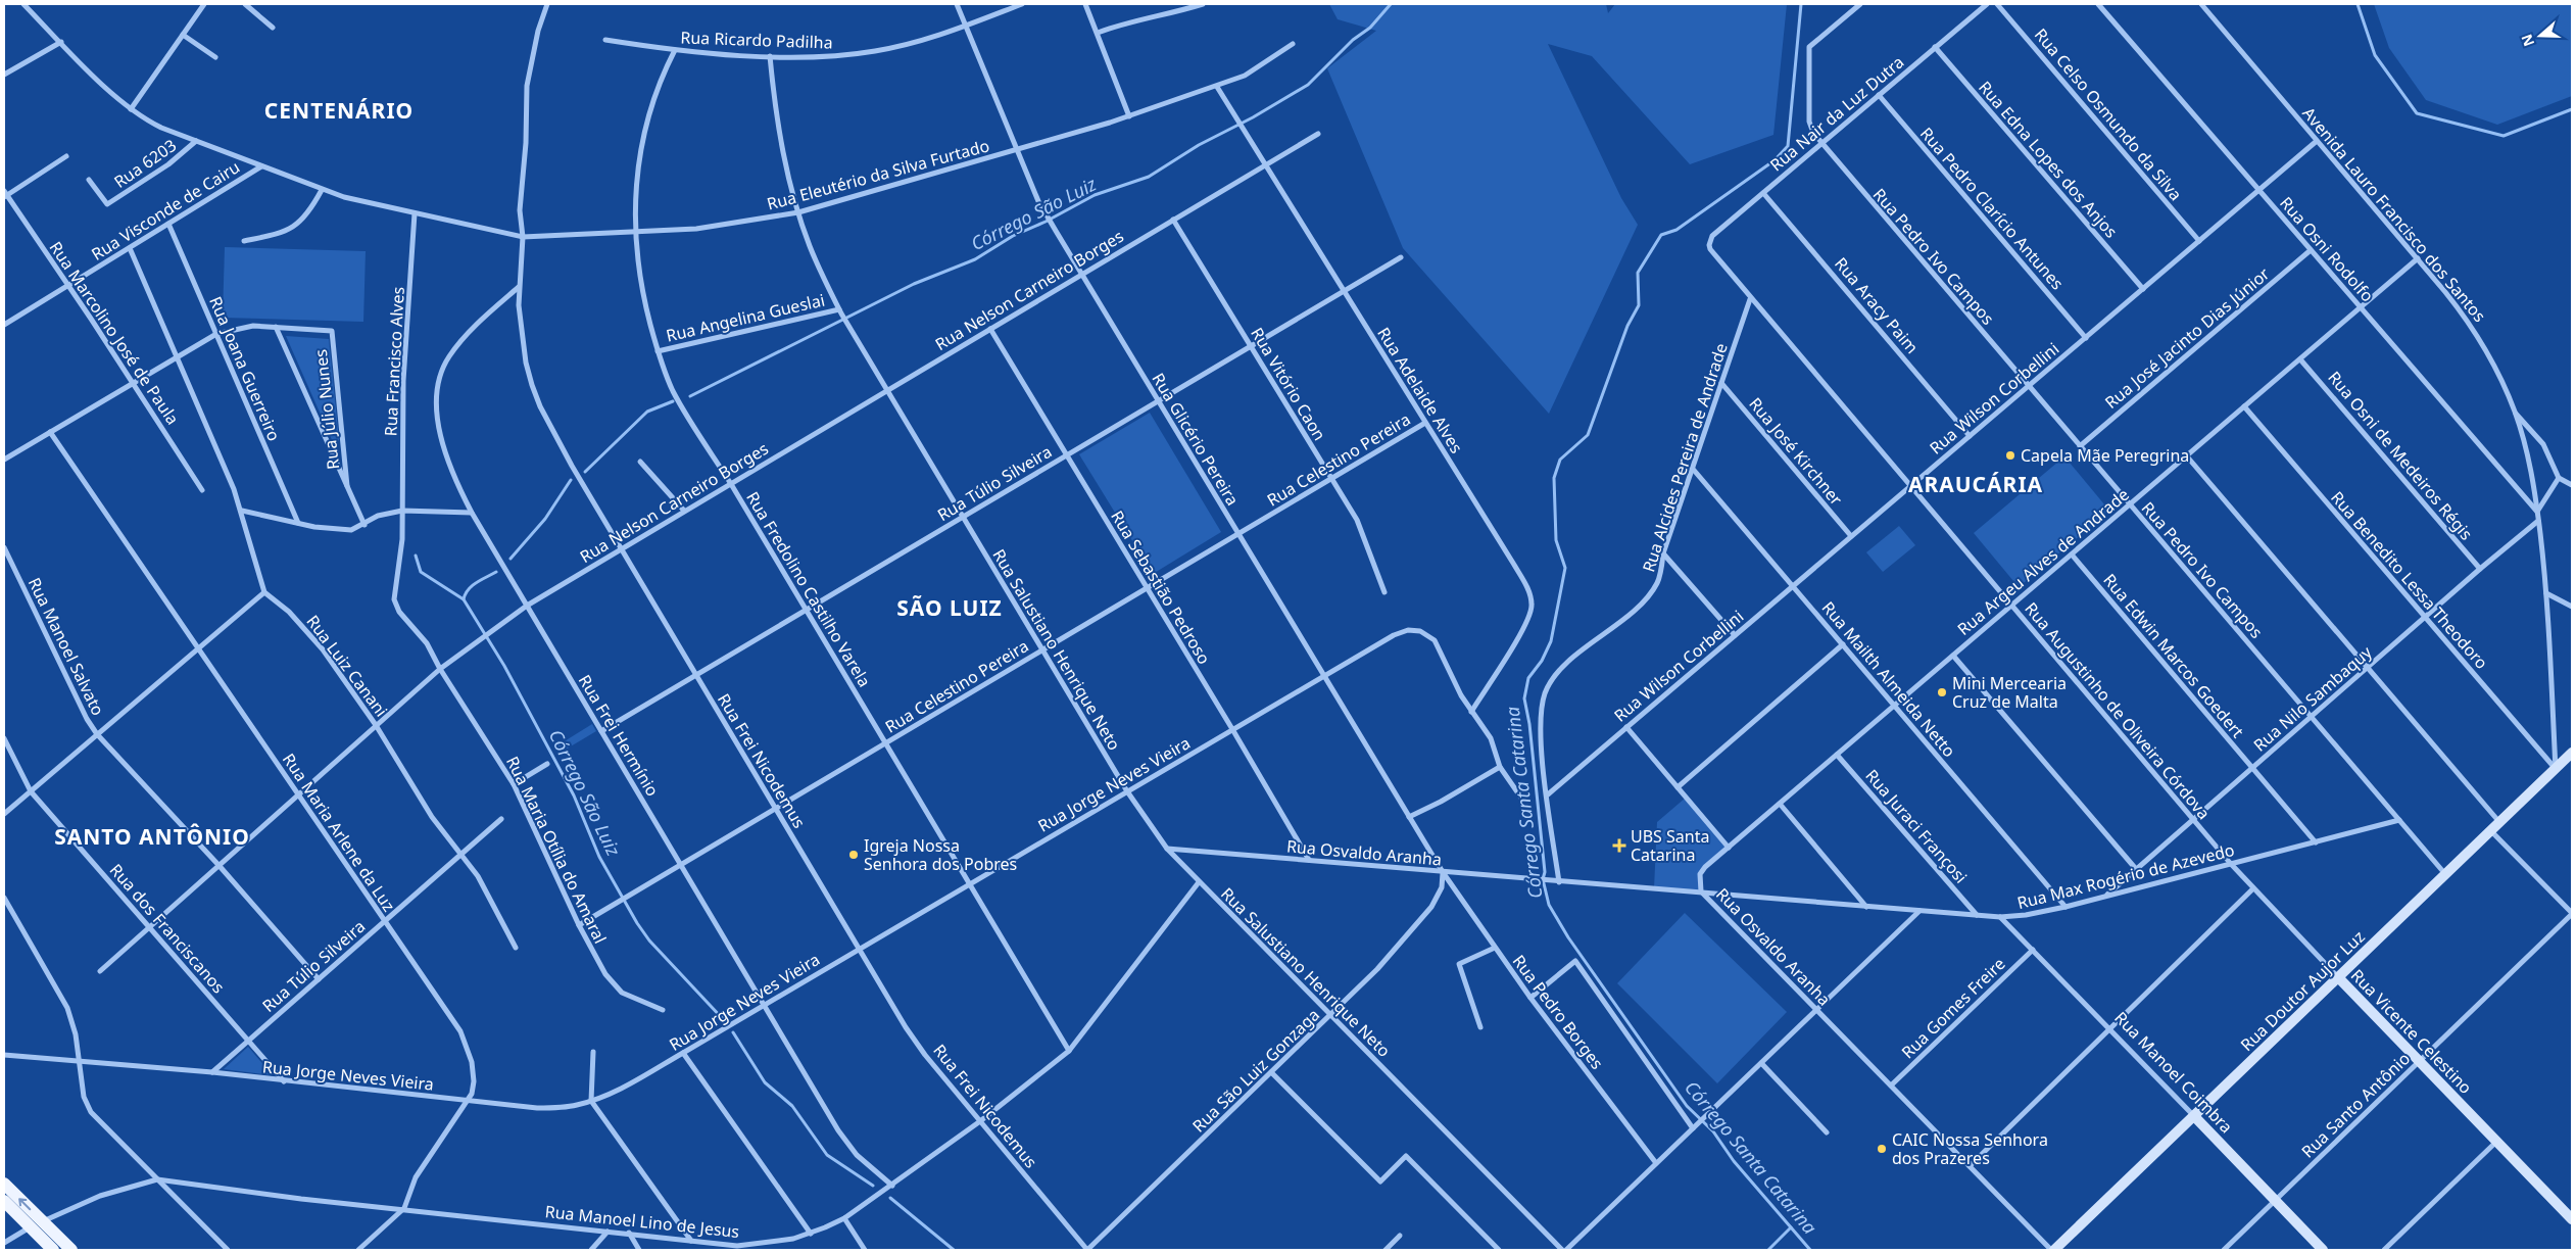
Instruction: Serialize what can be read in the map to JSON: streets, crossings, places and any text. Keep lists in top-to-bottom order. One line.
{"streets":{"street":["Rua Ricardo Padilha","Rua Nair da Luz Dutra","Rua Celso Osmundo da Silva","Rua Edna Lopes dos Anjos","Rua 6203","Rua Eleutério da Silva Furtado","Rua Pedro Clarício Antunes","Rua Visconde de Cairu","Avenida Lauro Francisco dos Santos","Rua Osni Rodolfo","Rua Pedro Ivo Campos","Rua Nelson Carneiro Borges","Rua Aracy Paim","Rua Angelina Gueslai","Rua Marcolino José de Paula","Rua José Jacinto Dias Júnior","Rua Francisco Alves","Rua Joana Guerreiro","Rua Vitório Caon","Rua Adelaide Alves","Rua Wilson Corbellini","Rua Júlio Nunes","Rua Glicério Pereira","Rua José Kirchner","Rua Osni de Medeiros Régis","Rua Alcides Pereira de Andrade","Rua Celestino Pereira","Rua Túlio Silveira","Rua Argeu Alves de Andrade","Rua Benedito Lessa Theodoro","Rua Sebastião Pedroso","Rua Fredolino Castilho Varela","Rua Manoel Salvato","Rua Salustiano Henrique Neto","Rua Edwin Marcos Goedert","Rua Luiz Canani","Rua Mailth Almeida Netto","Rua Nilo Sambaquy","Rua Augustinho de Oliveira Córdova","Rua Frei Hermínio","Rua Frei Nicodemus","Rua Jorge Neves Vieira","Rua Juraci Françosi","Rua Maria Arlene da Luz","Rua Maria Otília do Amaral","Rua Osvaldo Aranha","Rua Max Rogério de Azevedo","Rua dos Franciscanos","Rua Doutor Aujor Luz","Rua Gomes Freire","Rua Pedro Borges","Rua Vicente Celestino","Rua São Luiz Gonzaga","Rua Manoel Coimbra","Rua Santo Antônio","Rua Manoel Lino de Jesus"]},"crossings":[["Rua Ricardo Padilha","Rua Glicério Pereira"],["Rua Ricardo Padilha","Rua Fredolino Castilho Varela"],["Rua Ricardo Padilha","Rua Salustiano Henrique Neto"],["Rua Nair da Luz Dutra","Rua Edna Lopes dos Anjos"],["Rua Nair da Luz Dutra","Rua Pedro Clarício Antunes"],["Rua Nair da Luz Dutra","Rua Pedro Ivo Campos"],["Rua Nair da Luz Dutra","Rua Aracy Paim"],["Rua Nair da Luz Dutra","Rua Augustinho de Oliveira Córdova"],["Rua Celso Osmundo da Silva","Rua Wilson Corbellini"],["Rua Edna Lopes dos Anjos","Rua Wilson Corbellini"],["Rua 6203","Rua Eleutério da Silva Furtado"],["Rua Eleutério da Silva Furtado","Rua Visconde de Cairu"],["Rua Eleutério da Silva Furtado","Rua Francisco Alves"],["Rua Eleutério da Silva Furtado","Rua Adelaide Alves"],["Rua Eleutério da Silva Furtado","Rua Glicério Pereira"],["Rua Eleutério da Silva Furtado","Rua Fredolino Castilho Varela"],["Rua Eleutério da Silva Furtado","Rua Salustiano Henrique Neto"],["Rua Eleutério da Silva Furtado","Rua Frei Nicodemus"],["Rua Pedro Clarício Antunes","Rua Wilson Corbellini"],["Rua Visconde de Cairu","Rua Marcolino José de Paula"],["Rua Visconde de Cairu","Rua Joana Guerreiro"],["Avenida Lauro Francisco dos Santos","Rua Osni Rodolfo"],["Avenida Lauro Francisco dos Santos","Rua Wilson Corbellini"],["Avenida Lauro Francisco dos Santos","Rua Argeu Alves de Andrade"],["Avenida Lauro Francisco dos Santos","Rua Benedito Lessa Theodoro"],["Avenida Lauro Francisco dos Santos","Rua Nilo Sambaquy"],["Avenida Lauro Francisco dos Santos","Rua Doutor Aujor Luz"],["Rua Osni Rodolfo","Rua José Jacinto Dias Júnior"],["Rua Osni Rodolfo","Rua Wilson Corbellini"],["Rua Osni Rodolfo","Rua Argeu Alves de Andrade"],["Rua Pedro Ivo Campos","Rua José Jacinto Dias Júnior"],["Rua Pedro Ivo Campos","Rua Wilson Corbellini"],["Rua Pedro Ivo Campos","Rua Argeu Alves de Andrade"],["Rua Pedro Ivo Campos","Rua Nilo Sambaquy"],["Rua Pedro Ivo Campos","Rua Max Rogério de Azevedo"],["Rua Pedro Ivo Campos","Rua Doutor Aujor Luz"],["Rua Nelson Carneiro Borges","Rua Vitório Caon"],["Rua Nelson Carneiro Borges","Rua Adelaide Alves"],["Rua Nelson Carneiro Borges","Rua Glicério Pereira"],["Rua Nelson Carneiro Borges","Rua Sebastião Pedroso"],["Rua Nelson Carneiro Borges","Rua Fredolino Castilho Varela"],["Rua Nelson Carneiro Borges","Rua Manoel Salvato"],["Rua Nelson Carneiro Borges","Rua Salustiano Henrique Neto"],["Rua Nelson Carneiro Borges","Rua Luiz Canani"],["Rua Nelson Carneiro Borges","Rua Frei Hermínio"],["Rua Nelson Carneiro Borges","Rua Frei Nicodemus"],["Rua Nelson Carneiro Borges","Rua Maria Arlene da Luz"],["Rua Nelson Carneiro Borges","Rua Maria Otília do Amaral"],["Rua Nelson Carneiro Borges","Rua dos Franciscanos"],["Rua Aracy Paim","Rua Wilson Corbellini"],["Rua Angelina Gueslai","Rua Fredolino Castilho Varela"],["Rua Angelina Gueslai","Rua Salustiano Henrique Neto"],["Rua Francisco Alves","Rua Maria Otília do Amaral"],["Rua Vitório Caon","Rua Celestino Pereira"],["Rua Vitório Caon","Rua Túlio Silveira"],["Rua Adelaide Alves","Rua Celestino Pereira"],["Rua Adelaide Alves","Rua Túlio Silveira"],["Rua Adelaide Alves","Rua Jorge Neves Vieira"],["Rua Wilson Corbellini","Rua José Kirchner"],["Rua Wilson Corbellini","Rua Alcides Pereira de Andrade"],["Rua Wilson Corbellini","Rua Mailth Almeida Netto"],["Rua Wilson Corbellini","Rua Augustinho de Oliveira Córdova"],["Rua Glicério Pereira","Rua Celestino Pereira"],["Rua Glicério Pereira","Rua Túlio Silveira"],["Rua Glicério Pereira","Rua Jorge Neves Vieira"],["Rua Glicério Pereira","Rua Osvaldo Aranha"],["Rua Glicério Pereira","Rua Pedro Borges"],["Rua Glicério Pereira","Rua São Luiz Gonzaga"],["Rua José Kirchner","Rua Alcides Pereira de Andrade"],["Rua Osni de Medeiros Régis","Rua Argeu Alves de Andrade"],["Rua Osni de Medeiros Régis","Rua Nilo Sambaquy"],["Rua Alcides Pereira de Andrade","Rua Mailth Almeida Netto"],["Rua Alcides Pereira de Andrade","Rua Augustinho de Oliveira Córdova"],["Rua Alcides Pereira de Andrade","Rua Osvaldo Aranha"],["Rua Celestino Pereira","Rua Sebastião Pedroso"],["Rua Celestino Pereira","Rua Fredolino Castilho Varela"],["Rua Celestino Pereira","Rua Salustiano Henrique Neto"],["Rua Celestino Pereira","Rua Frei Hermínio"],["Rua Celestino Pereira","Rua Frei Nicodemus"],["Rua Celestino Pereira","Rua Maria Otília do Amaral"],["Rua Túlio Silveira","Rua Sebastião Pedroso"],["Rua Túlio Silveira","Rua Fredolino Castilho Varela"],["Rua Túlio Silveira","Rua Manoel Salvato"],["Rua Túlio Silveira","Rua Salustiano Henrique Neto"],["Rua Túlio Silveira","Rua Luiz Canani"],["Rua Túlio Silveira","Rua Frei Hermínio"],["Rua Túlio Silveira","Rua Frei Nicodemus"],["Rua Túlio Silveira","Rua Jorge Neves Vieira"],["Rua Túlio Silveira","Rua Maria Arlene da Luz"],["Rua Túlio Silveira","Rua dos Franciscanos"],["Rua Argeu Alves de Andrade","Rua Benedito Lessa Theodoro"],["Rua Argeu Alves de Andrade","Rua Edwin Marcos Goedert"],["Rua Argeu Alves de Andrade","Rua Mailth Almeida Netto"],["Rua Argeu Alves de Andrade","Rua Augustinho de Oliveira Córdova"],["Rua Argeu Alves de Andrade","Rua Juraci Françosi"],["Rua Argeu Alves de Andrade","Rua Osvaldo Aranha"],["Rua Argeu Alves de Andrade","Rua Max Rogério de Azevedo"],["Rua Benedito Lessa Theodoro","Rua Nilo Sambaquy"],["Rua Benedito Lessa Theodoro","Rua Doutor Aujor Luz"],["Rua Sebastião Pedroso","Rua Jorge Neves Vieira"],["Rua Sebastião Pedroso","Rua Osvaldo Aranha"],["Rua Fredolino Castilho Varela","Rua Jorge Neves Vieira"],["Rua Fredolino Castilho Varela","Rua Manoel Lino de Jesus"],["Rua Salustiano Henrique Neto","Rua Jorge Neves Vieira"],["Rua Salustiano Henrique Neto","Rua Osvaldo Aranha"],["Rua Salustiano Henrique Neto","Rua São Luiz Gonzaga"],["Rua Salustiano Henrique Neto","Rua Manoel Lino de Jesus"],["Rua Edwin Marcos Goedert","Rua Nilo Sambaquy"],["Rua Edwin Marcos Goedert","Rua Max Rogério de Azevedo"],["Rua Mailth Almeida Netto","Rua Max Rogério de Azevedo"],["Rua Nilo Sambaquy","Rua Augustinho de Oliveira Córdova"],["Rua Nilo Sambaquy","Rua Max Rogério de Azevedo"],["Rua Augustinho de Oliveira Córdova","Rua Max Rogério de Azevedo"],["Rua Augustinho de Oliveira Córdova","Rua Vicente Celestino"],["Rua Frei Hermínio","Rua Frei Nicodemus"],["Rua Frei Hermínio","Rua Jorge Neves Vieira"],["Rua Frei Hermínio","Rua Manoel Lino de Jesus"],["Rua Frei Nicodemus","Rua Jorge Neves Vieira"],["Rua Frei Nicodemus","Rua São Luiz Gonzaga"],["Rua Frei Nicodemus","Rua Manoel Lino de Jesus"],["Rua Jorge Neves Vieira","Rua Maria Arlene da Luz"],["Rua Jorge Neves Vieira","Rua dos Franciscanos"],["Rua Juraci Françosi","Rua Max Rogério de Azevedo"],["Rua Maria Arlene da Luz","Rua Manoel Lino de Jesus"],["Rua Osvaldo Aranha","Rua Max Rogério de Azevedo"],["Rua Osvaldo Aranha","Rua Doutor Aujor Luz"],["Rua Osvaldo Aranha","Rua Gomes Freire"],["Rua Osvaldo Aranha","Rua Pedro Borges"],["Rua Osvaldo Aranha","Rua São Luiz Gonzaga"],["Rua Max Rogério de Azevedo","Rua Vicente Celestino"],["Rua Max Rogério de Azevedo","Rua Manoel Coimbra"],["Rua Doutor Aujor Luz","Rua Vicente Celestino"],["Rua Doutor Aujor Luz","Rua Manoel Coimbra"],["Rua Gomes Freire","Rua Manoel Coimbra"],["Rua Pedro Borges","Rua São Luiz Gonzaga"],["Rua Vicente Celestino","Rua Santo Antônio"],["Rua Manoel Coimbra","Rua Santo Antônio"]],"districts":["CENTENÁRIO","ARAUCÁRIA","SÃO LUIZ","SANTO ANTÔNIO"],"water":["Córrego São Luiz","Córrego Santa Catarina"],"places":{"other":["Capela Mãe Peregrina","Mini Mercearia Cruz de Malta","Igreja Nossa Senhora dos Pobres","CAIC Nossa Senhora dos Prazeres"],"health":["UBS Santa Catarina"]},"north":"left"}
